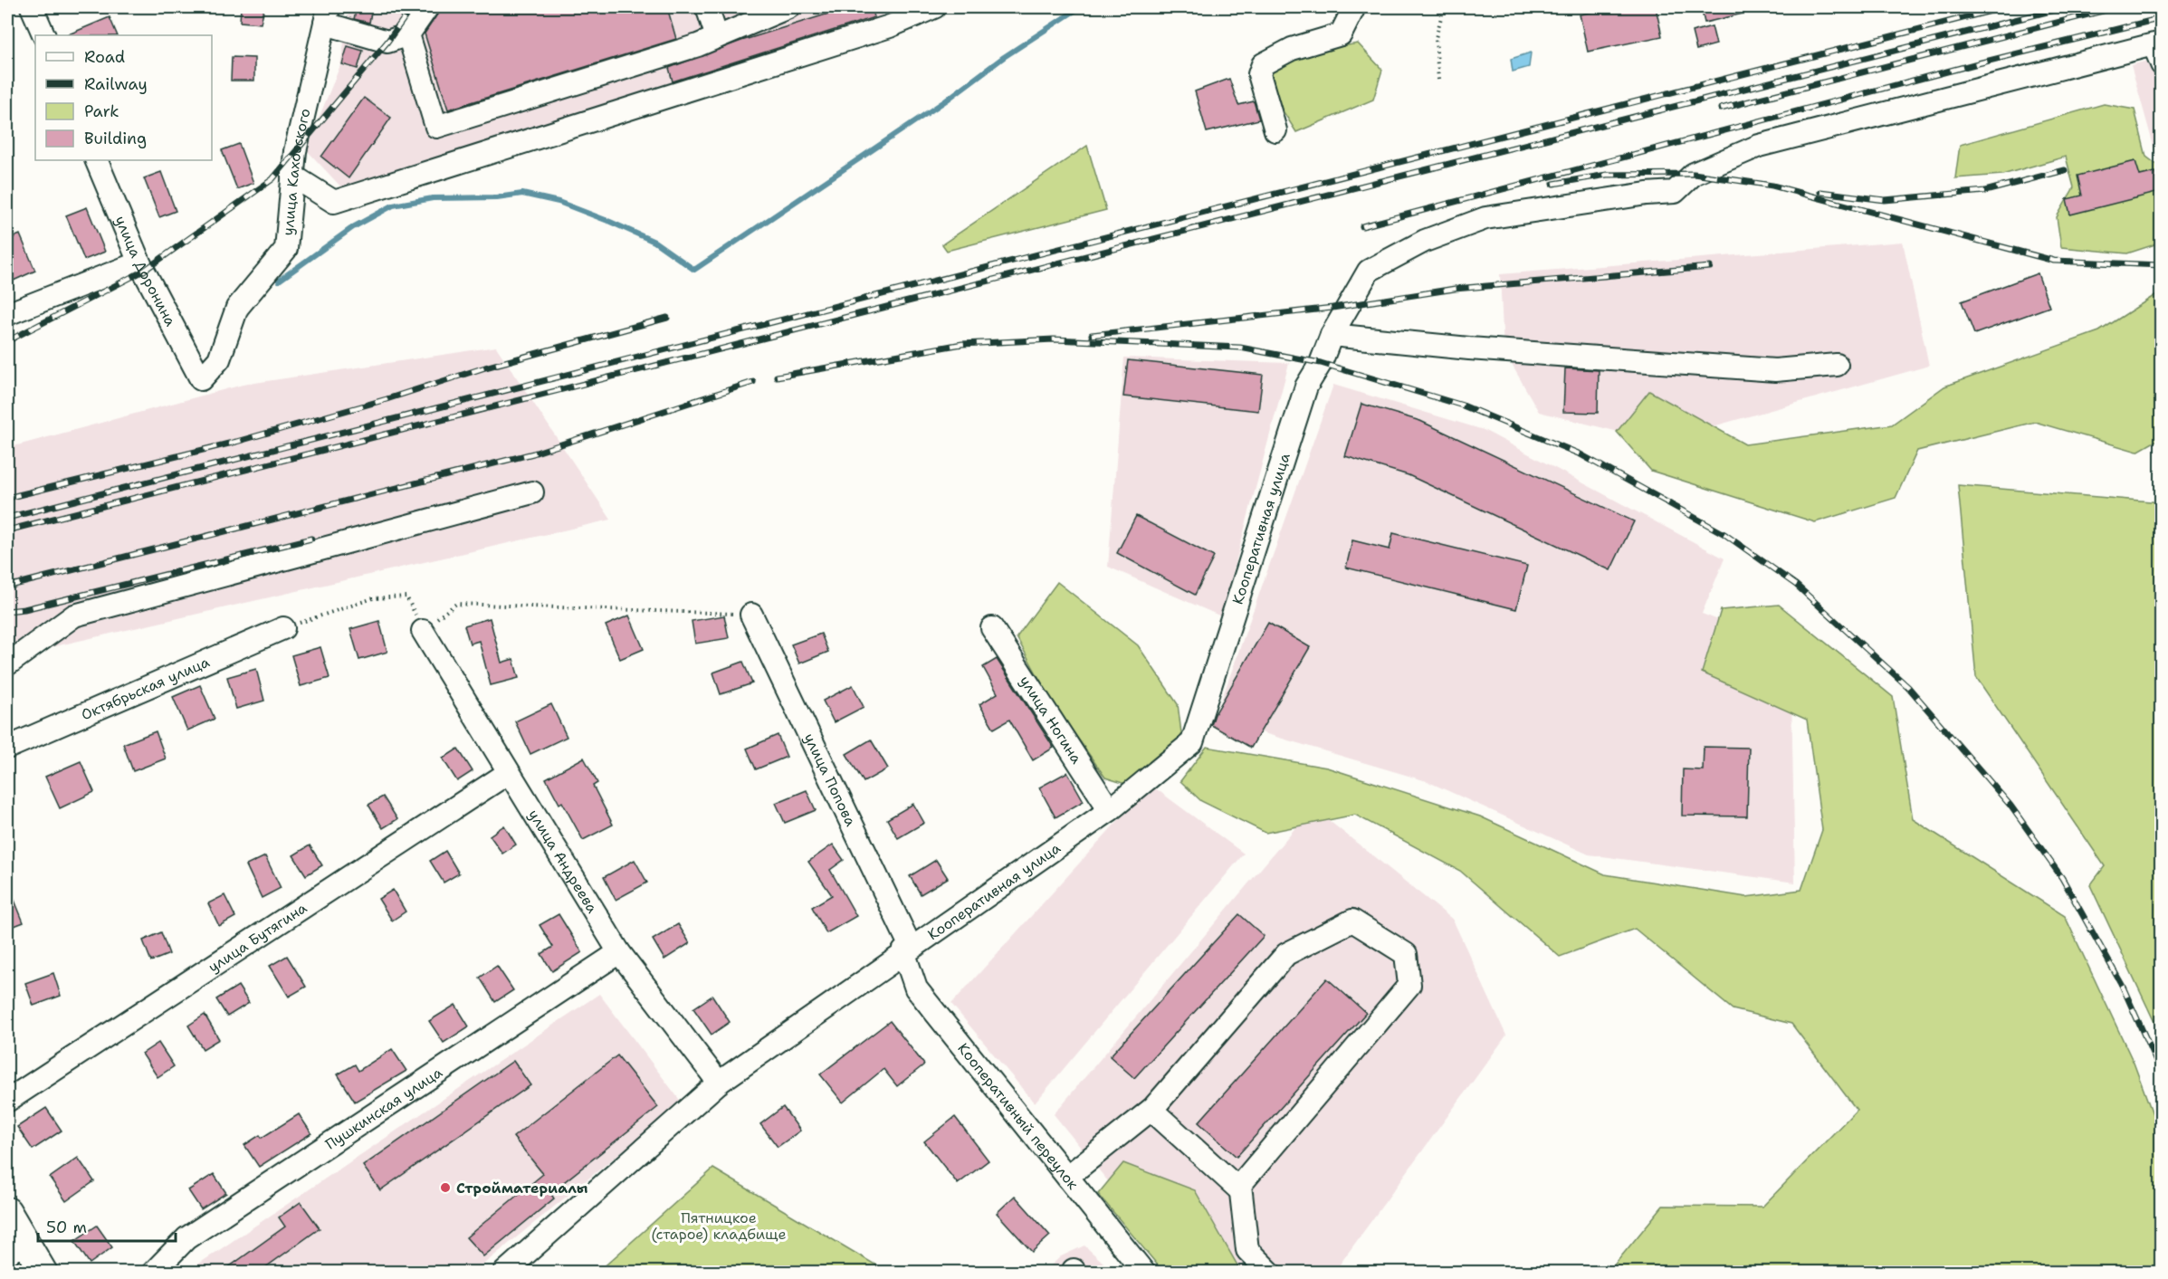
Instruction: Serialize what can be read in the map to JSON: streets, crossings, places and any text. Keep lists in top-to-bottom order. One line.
{"streets":{"street":["улица Каховского","улица Доронина","Кооперативная улица","Октябрьская улица","улица Ногина","улица Попова","улица Андреева","улица Бутягина","Пушкинская улица","Кооперативный переулок"]},"crossings":[["улица Каховского","улица Доронина"],["Кооперативная улица","улица Ногина"],["Кооперативная улица","улица Попова"],["Кооперативная улица","улица Андреева"],["Кооперативная улица","Кооперативный переулок"],["улица Попова","Кооперативный переулок"],["улица Андреева","улица Бутягина"],["улица Андреева","Пушкинская улица"]],"parks":["Пятницкое (старое) кладбище"],"places":["Стройматериалы"],"legend":["Road","Railway","Park","Building"],"scale_bar":"50 m"}
